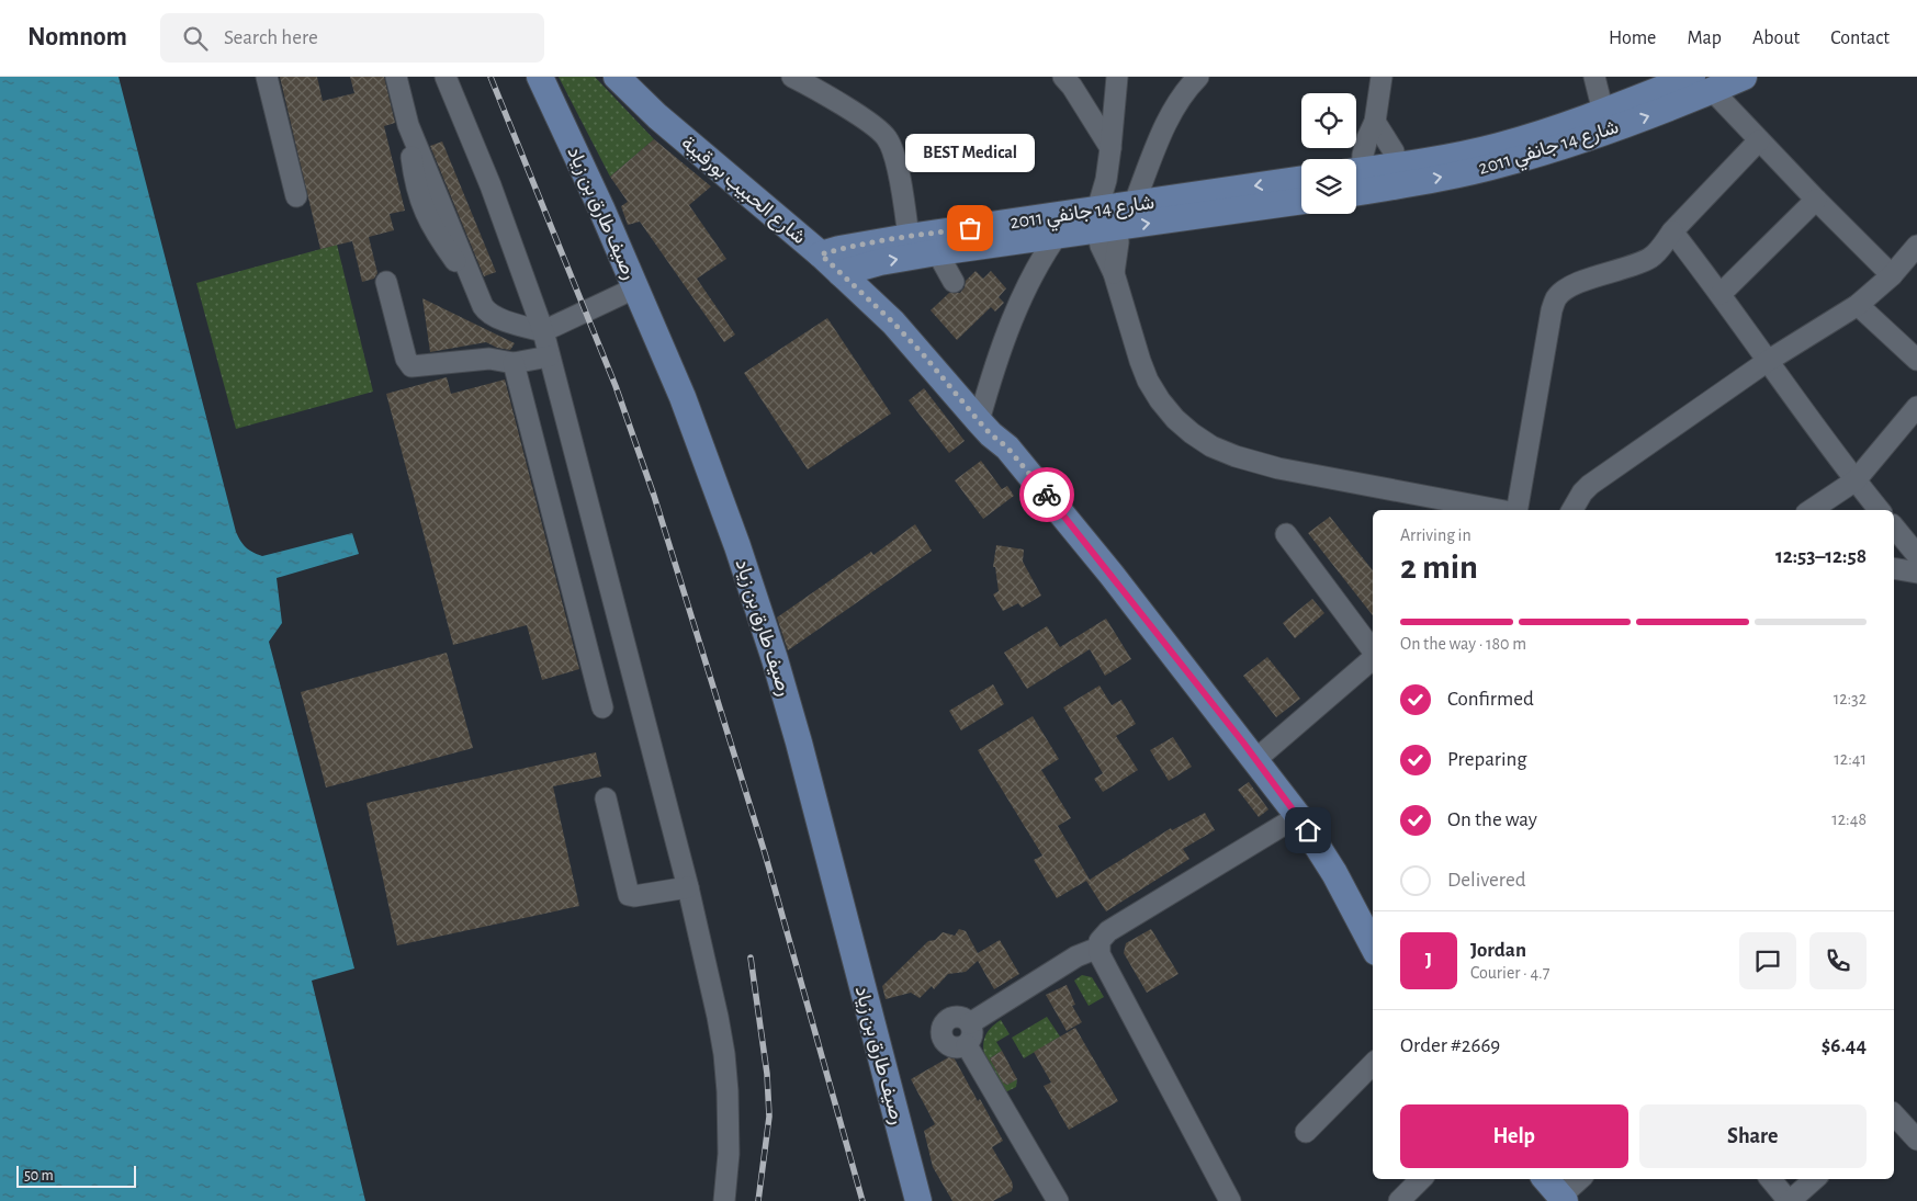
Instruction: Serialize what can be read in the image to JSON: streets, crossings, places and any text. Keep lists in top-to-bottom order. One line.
{"streets":{"main road":["شارع 14 جانفي 2011","شارع الحبيب بورقيبة","رصيف طارق بن زياد"]},"crossings":[["شارع 14 جانفي 2011","شارع الحبيب بورقيبة"]],"places":["BEST Medical"],"scale_bar":"50 m","page":{"header":"Nomnom","search":"Search here","nav":["Home","Map","About","Contact"],"bubble":"BEST Medical","heading":["2 min","Arriving in","12:53–12:58"],"panel":["Jordan","Courier · 4.7","Order #2669","$6.44"],"bar":"On the way · 180 m","list":[["Confirmed","12:32"],["Preparing","12:41"],["On the way","12:48"],"Delivered"],"round":"J","buttons":["Help","Share"],"scale":"50 m"}}
